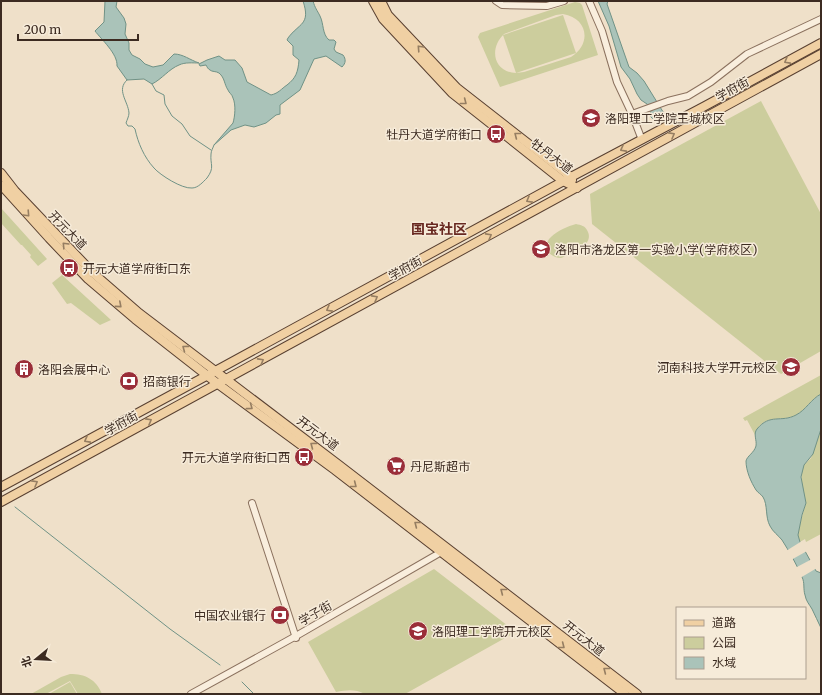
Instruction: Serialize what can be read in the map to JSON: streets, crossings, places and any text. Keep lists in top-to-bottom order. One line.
{"streets":{"main road":["学府街","牡丹大道","开元大道"],"street":["学子街"]},"crossings":[["学府街","牡丹大道"],["学府街","开元大道"],["开元大道","学子街"]],"districts":["国宝社区"],"places":{"school or university":["洛阳理工学院王城校区","洛阳市洛龙区第一实验小学(学府校区)","河南科技大学开元校区","洛阳理工学院开元校区"],"bus stop":["牡丹大道学府街口","开元大道学府街口东","开元大道学府街口西"],"building":["洛阳会展中心"],"bank":["招商银行","中国农业银行"],"supermarket":["丹尼斯超市"]},"legend":["道路","公园","水域"],"scale_bar":"200 m","north":"left"}
